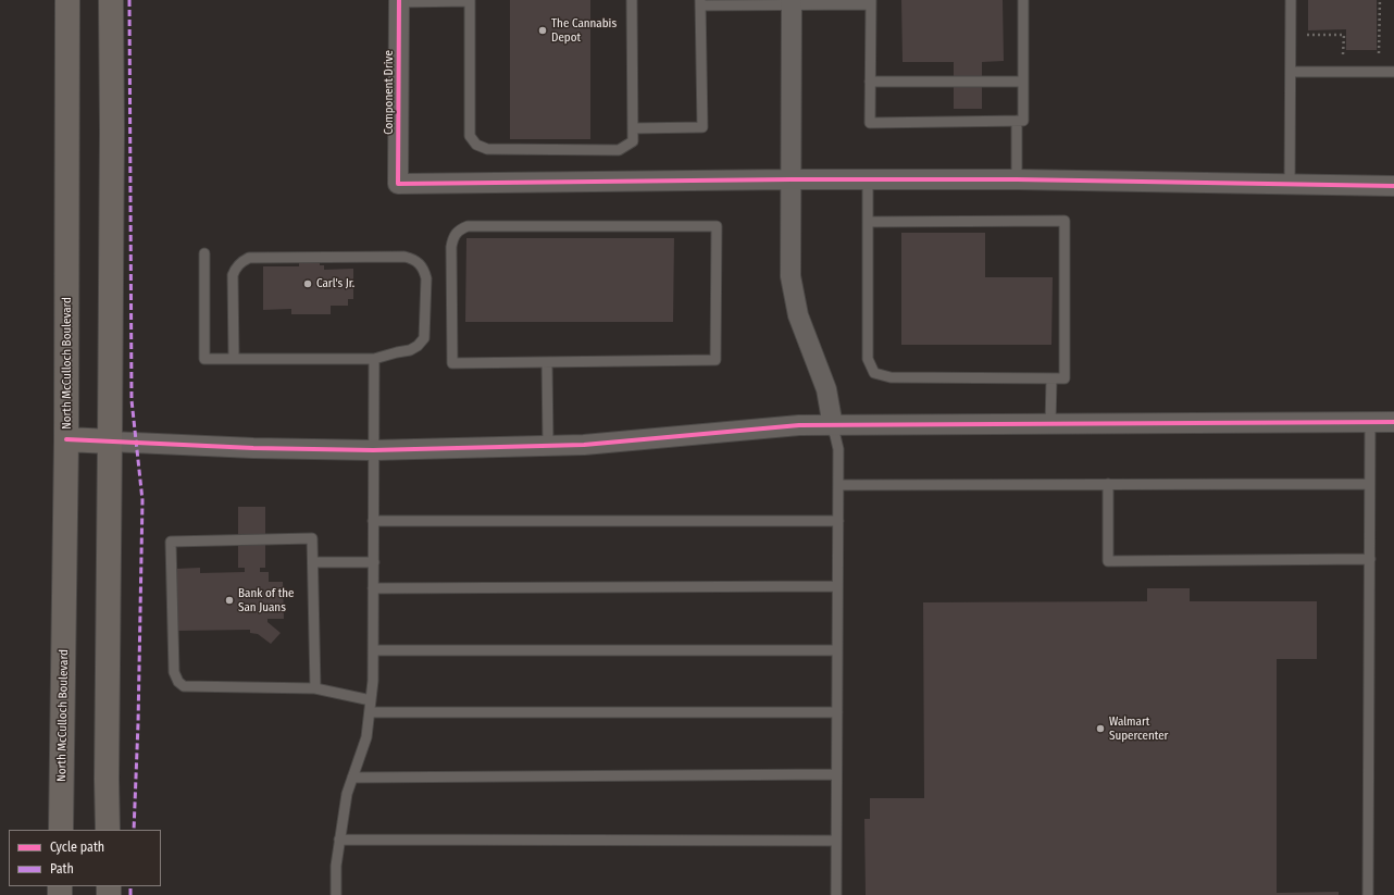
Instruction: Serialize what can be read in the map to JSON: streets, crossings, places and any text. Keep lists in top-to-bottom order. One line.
{"streets":{"street":["Component Drive","North McCulloch Boulevard"]},"places":["The Cannabis Depot","Carl's Jr.","Bank of the San Juans","Walmart Supercenter"],"legend":["Cycle path","Path"]}
